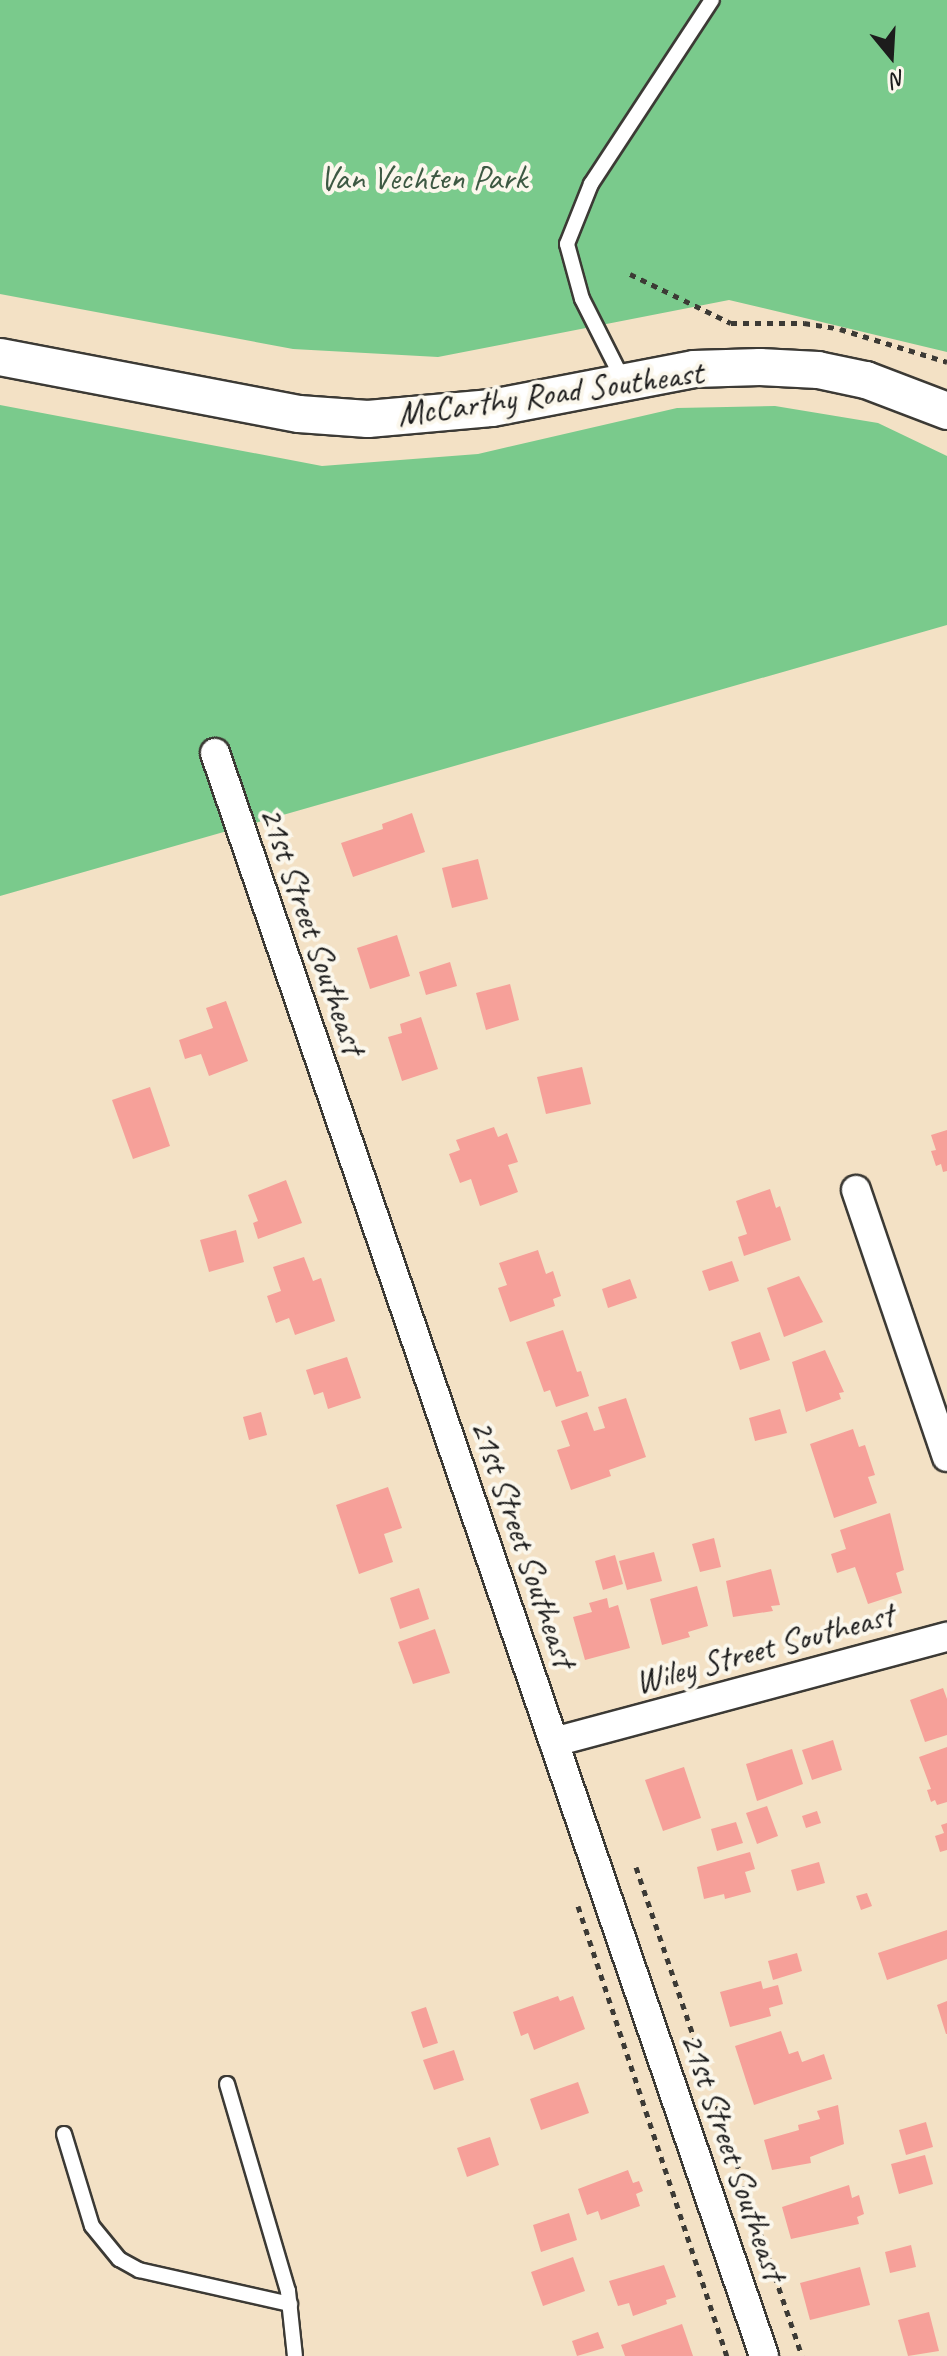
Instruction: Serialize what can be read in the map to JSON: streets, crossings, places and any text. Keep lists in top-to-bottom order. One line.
{"streets":{"street":["McCarthy Road Southeast","21st Street Southeast","Wiley Street Southeast"]},"crossings":[["21st Street Southeast","Wiley Street Southeast"]],"parks":["Van Vechten Park"],"north":"bottom"}
